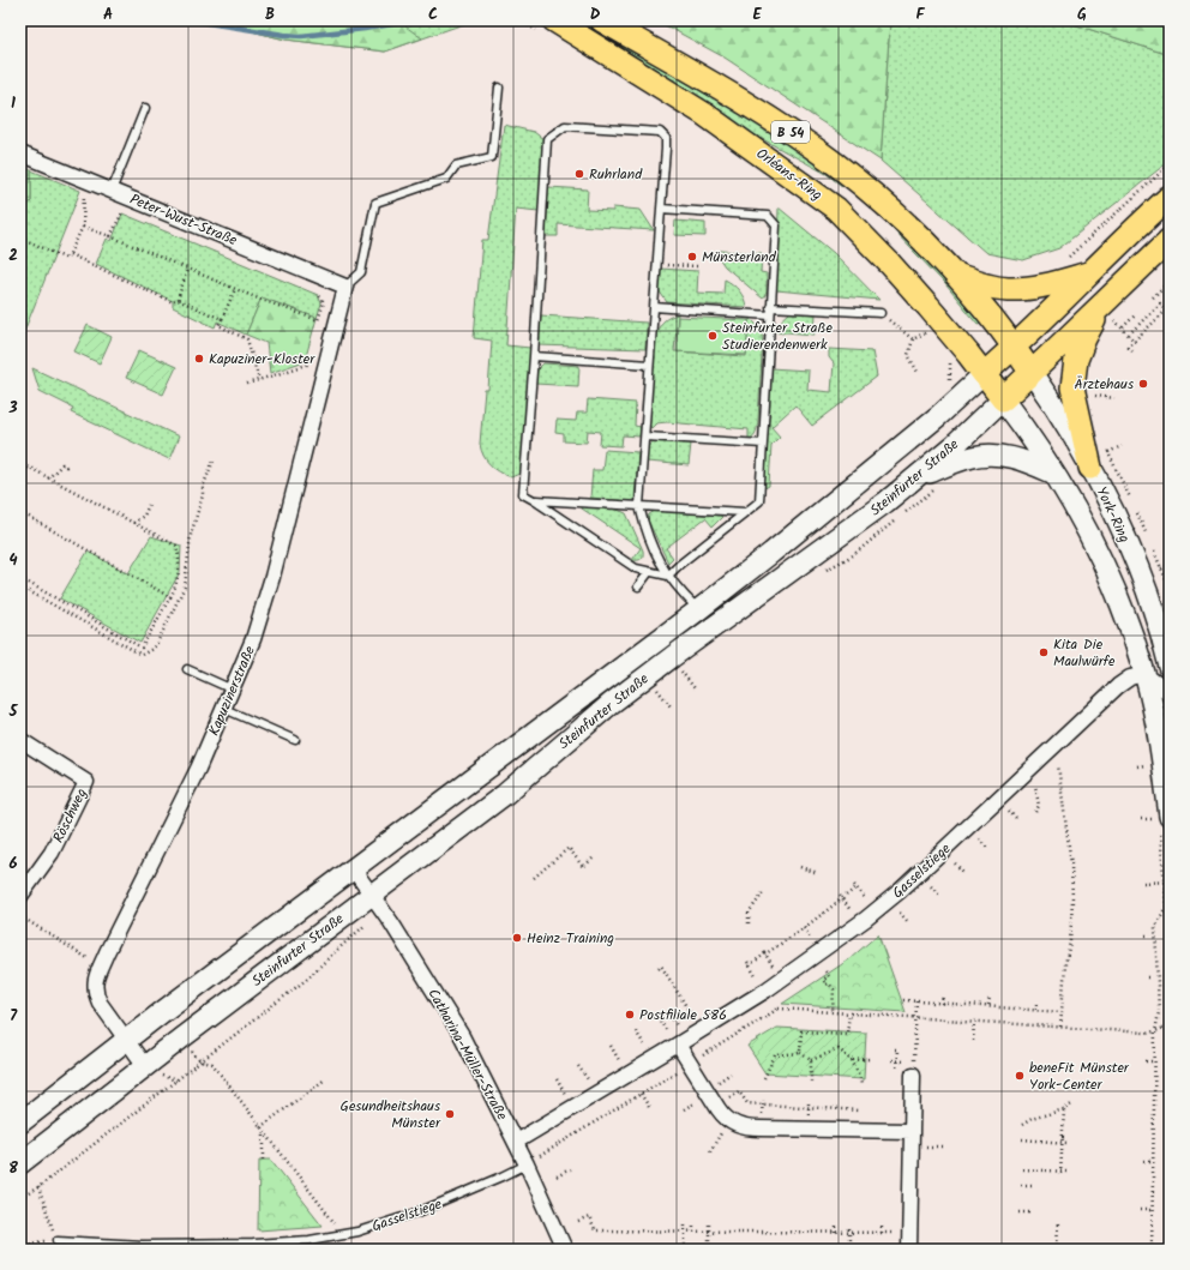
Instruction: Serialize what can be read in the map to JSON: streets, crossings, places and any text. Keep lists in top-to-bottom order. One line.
{"streets":{"main road":["B 54","Orléans-Ring","Steinfurter Straße","York-Ring"],"street":["Peter-Wust-Straße","Kapuzinerstraße","Röschweg","Gasselstiege","Catharina-Müller-Straße"]},"crossings":[["B 54","Orléans-Ring"],["B 54","Steinfurter Straße"],["B 54","York-Ring"],["Orléans-Ring","Steinfurter Straße"],["Peter-Wust-Straße","Kapuzinerstraße"],["Steinfurter Straße","York-Ring"],["Steinfurter Straße","Kapuzinerstraße"],["Steinfurter Straße","Catharina-Müller-Straße"],["York-Ring","Gasselstiege"],["Gasselstiege","Catharina-Müller-Straße"]],"places":["Ruhrland","Münsterland","Steinfurter Straße Studierendenwerk","Kapuziner-Kloster","Ärztehaus","Kita Die Maulwürfe","Heinz Training","Postfiliale 586","beneFit Münster York-Center","Gesundheitshaus Münster"],"grid":{"columns":["A","B","C","D","E","F","G"],"rows":["1","2","3","4","5","6","7","8"]}}
